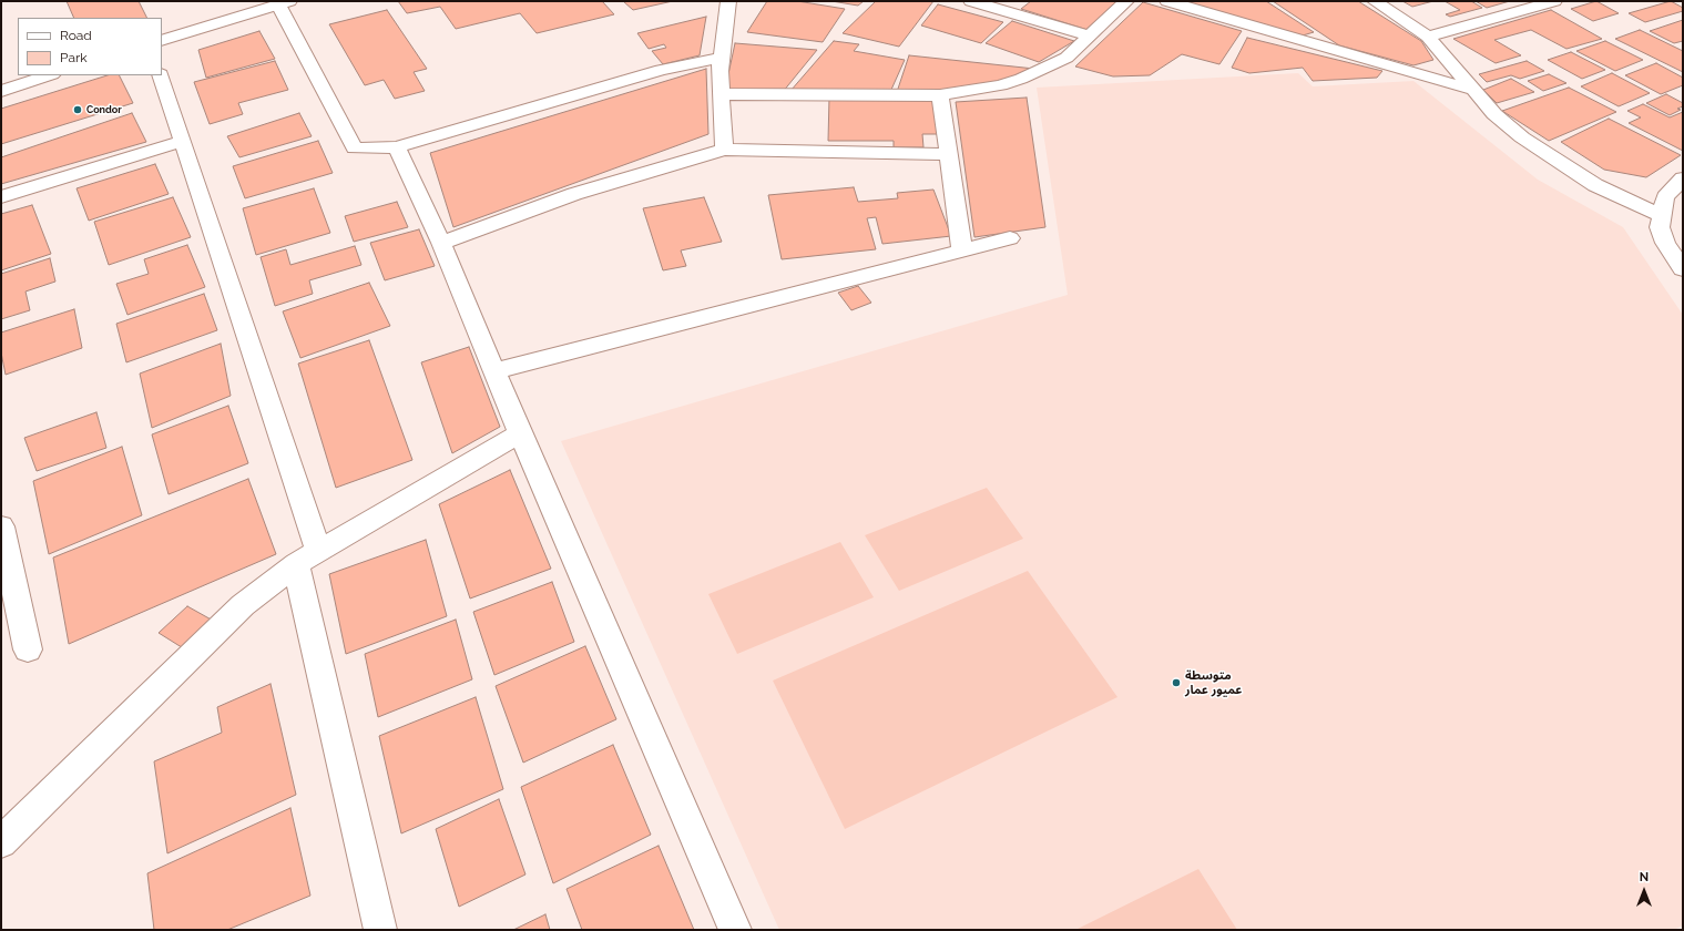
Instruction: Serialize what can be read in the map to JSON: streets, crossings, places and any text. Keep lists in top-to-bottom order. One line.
{"places":["Condor","متوسطة عميور عمار"],"legend":["Road","Park"],"north":"top"}
